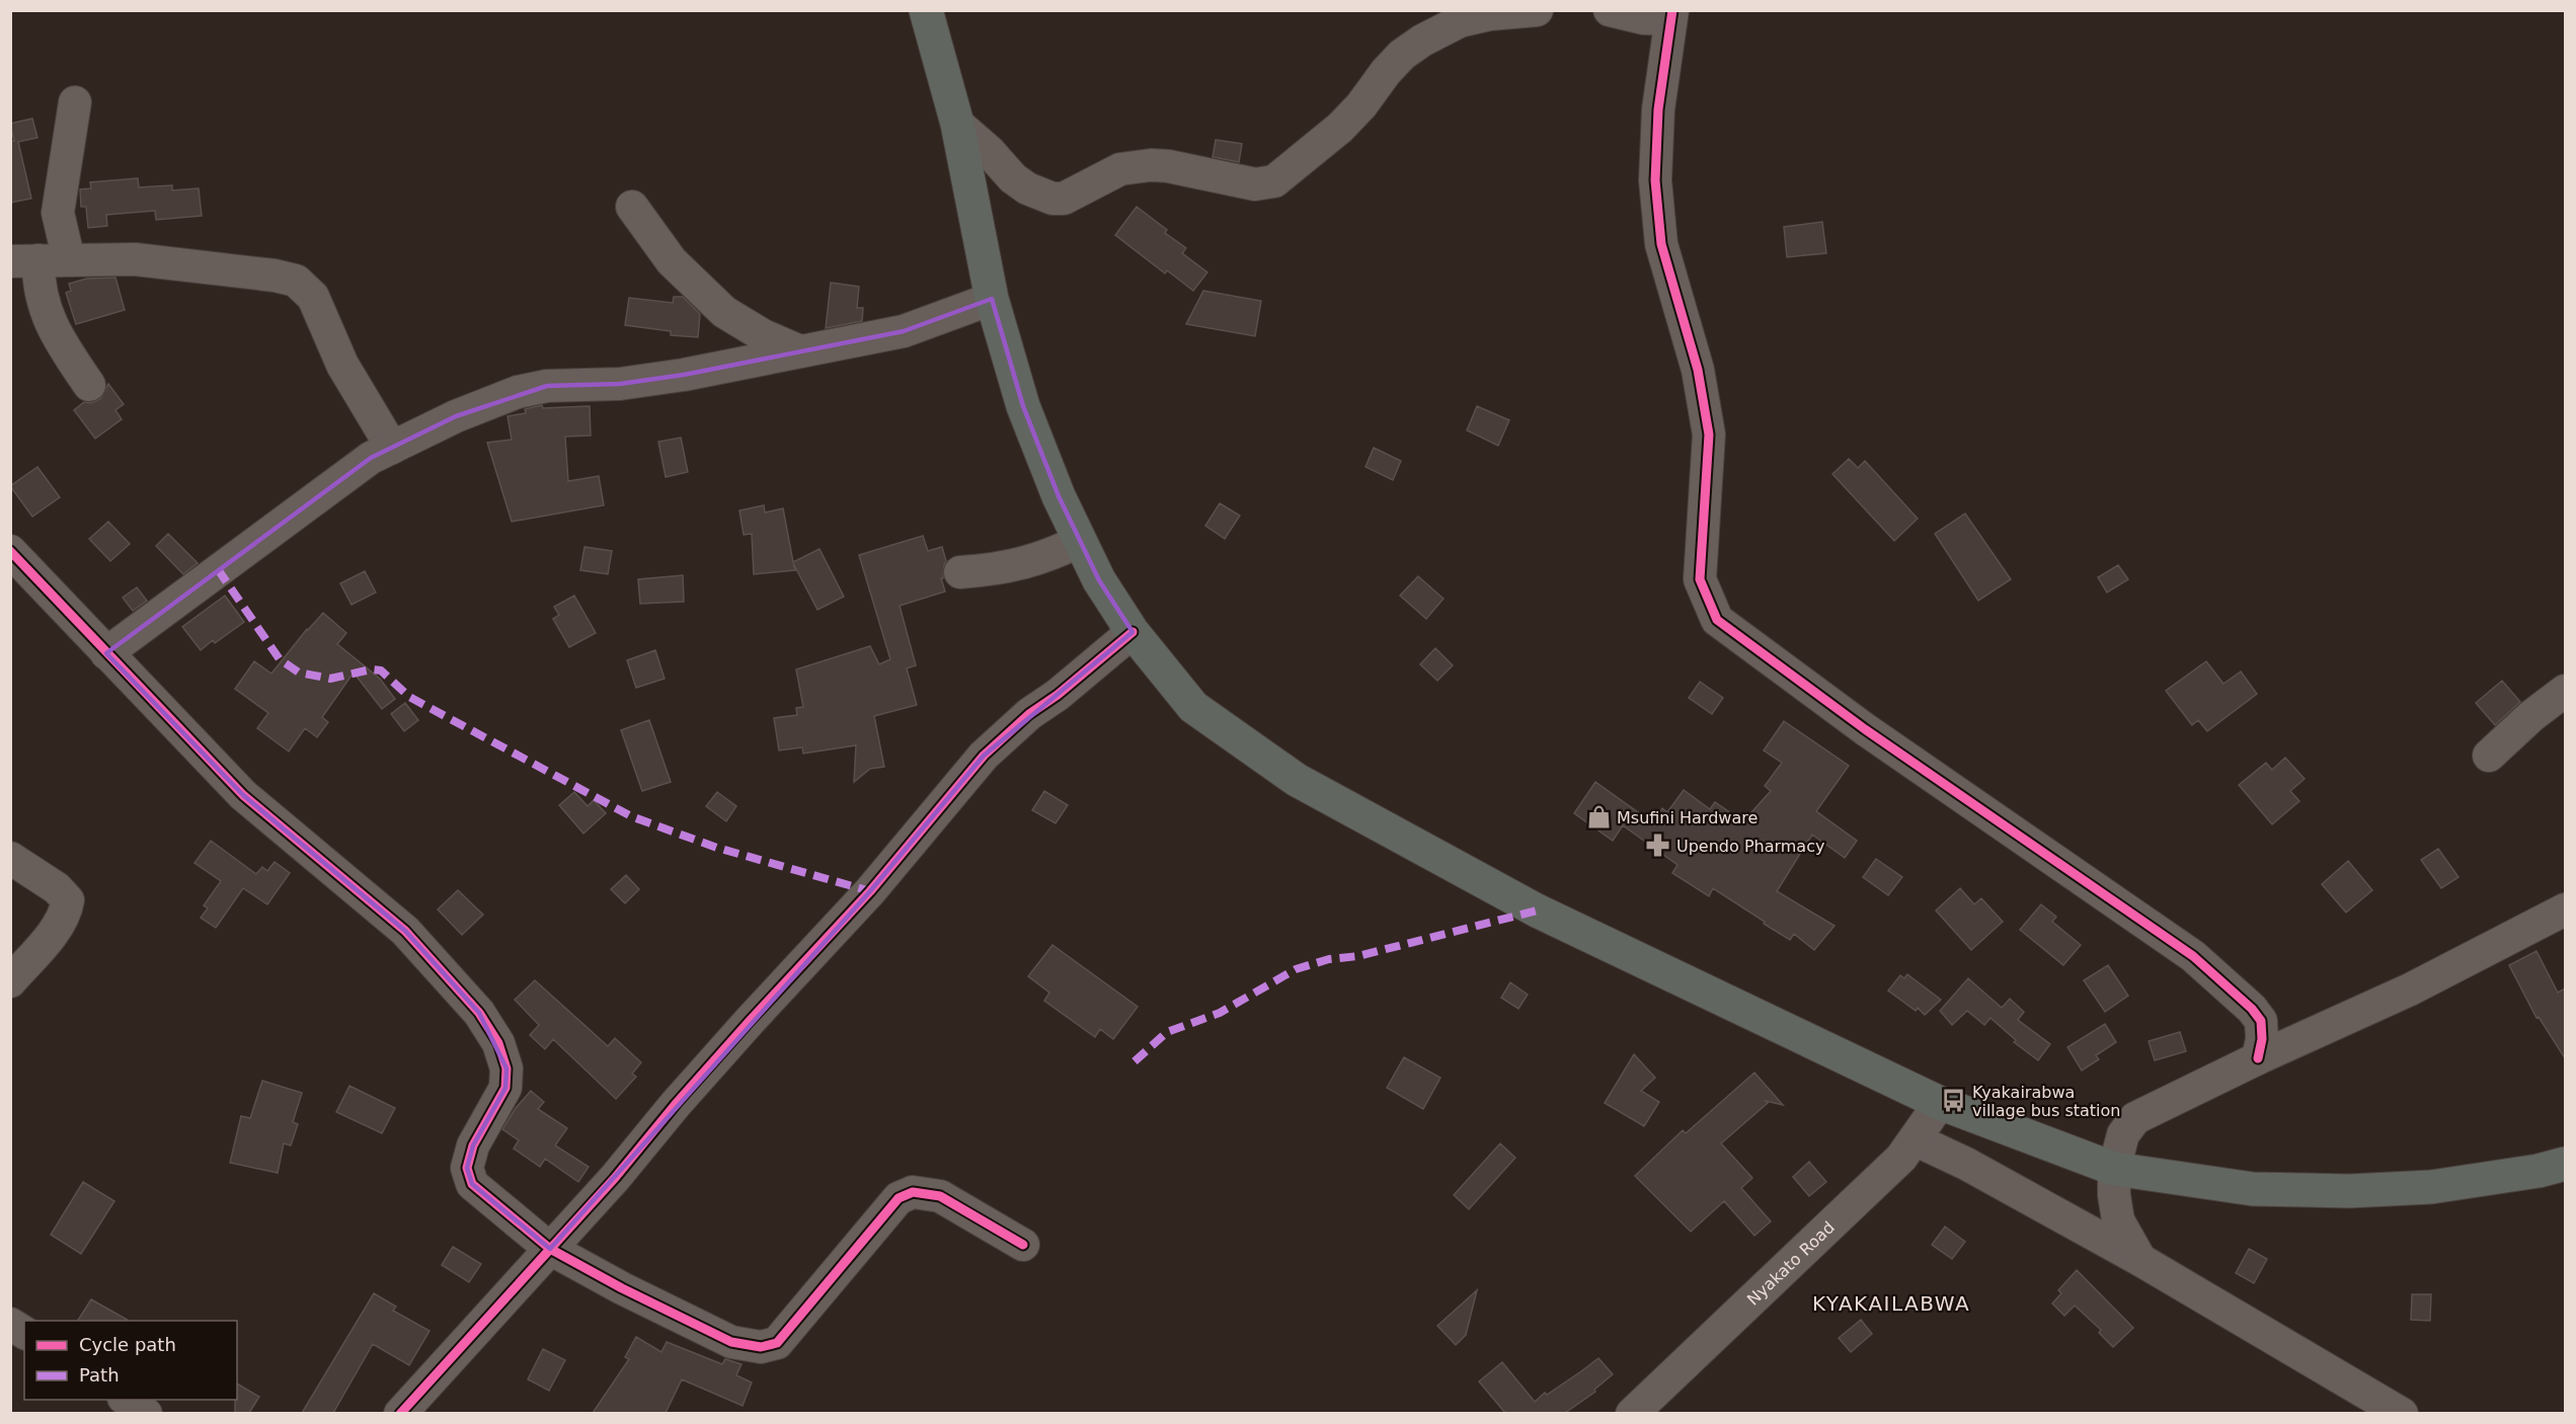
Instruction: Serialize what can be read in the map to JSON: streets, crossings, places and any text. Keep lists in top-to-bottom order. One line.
{"streets":{"street":["Nyakato Road"]},"districts":["KYAKAILABWA"],"places":{"shop":["Msufini Hardware"],"pharmacy":["Upendo Pharmacy"],"bus stop":["Kyakairabwa village bus station"]},"legend":["Cycle path","Path"]}
